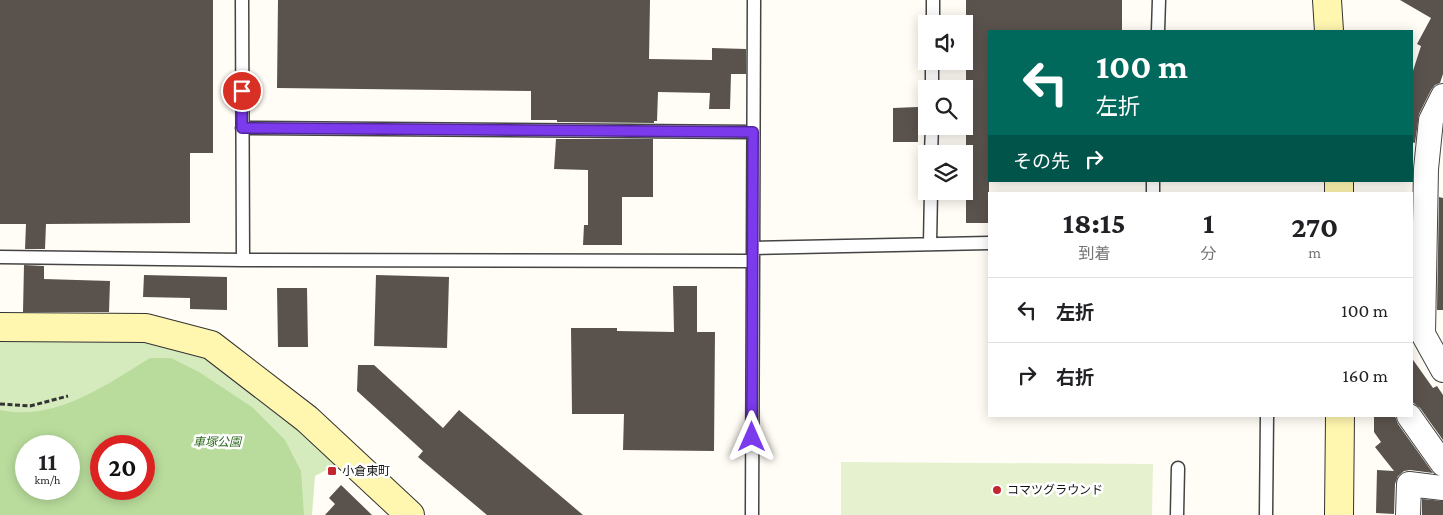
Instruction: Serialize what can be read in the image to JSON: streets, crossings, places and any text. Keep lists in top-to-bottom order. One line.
{"parks":["車塚公園"],"places":{"transit":["小倉東町"],"other":["コマツグラウンド"]},"page":{"turn":["100 m","左折"],"then":"その先","eta":["18:15","到着","1","分","270","m"],"list":[{"name":"左折","value":"100 m"},{"name":"右折","value":"160 m"}],"speed":"11 km/h","limit":"20"}}
